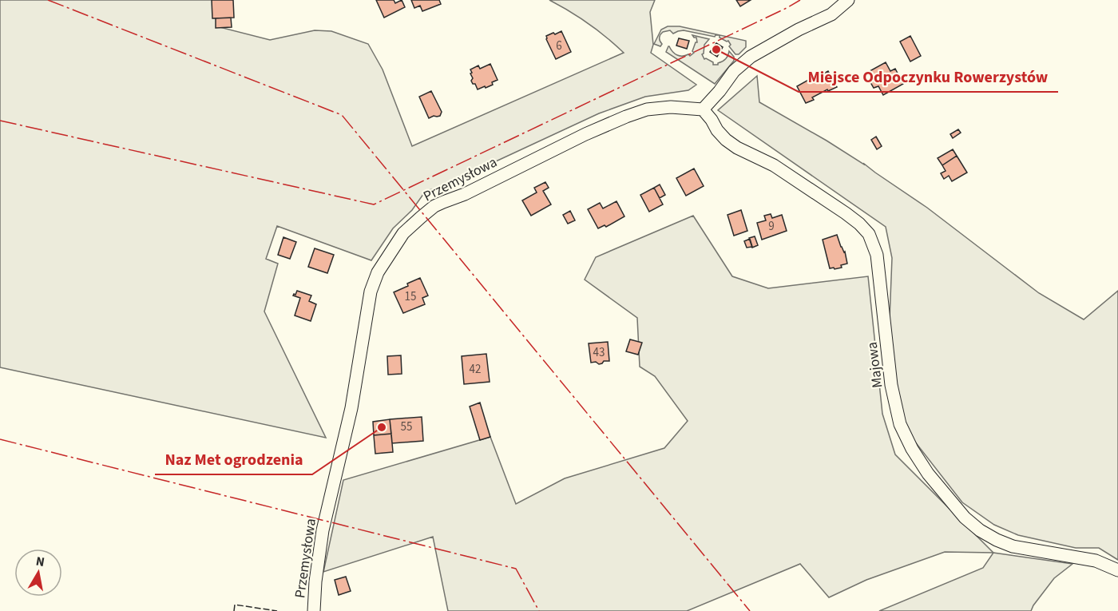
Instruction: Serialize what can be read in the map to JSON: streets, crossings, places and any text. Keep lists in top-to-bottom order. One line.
{"streets":{"street":["Przemysłowa","Majowa"]},"crossings":[["Przemysłowa","Majowa"]],"places":["Miejsce Odpoczynku Rowerzystów","Naz Met ogrodzenia"],"house_numbers":["6","9","15","43","42","55"],"north":"top"}
